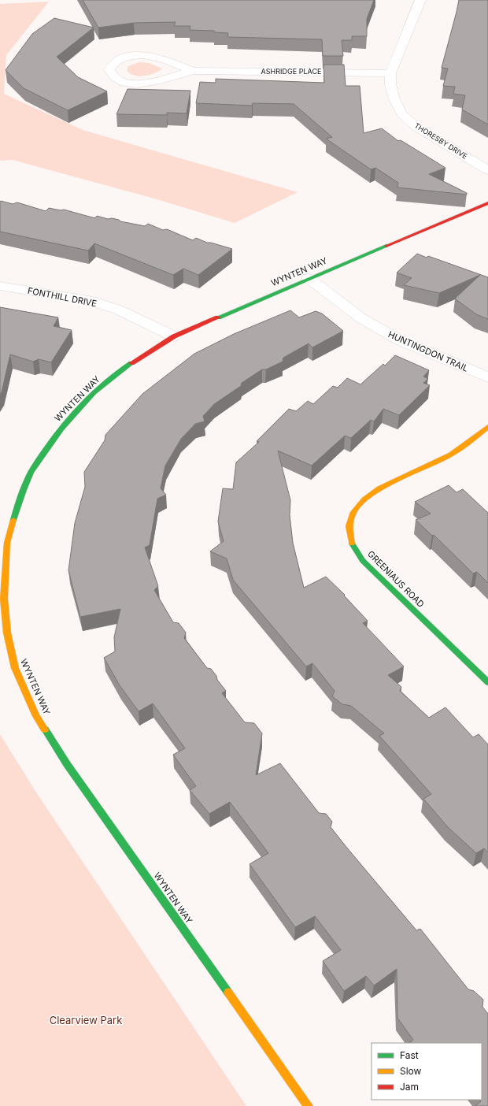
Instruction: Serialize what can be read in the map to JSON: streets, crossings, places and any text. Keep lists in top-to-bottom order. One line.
{"streets":{"street":["ASHRIDGE PLACE","THORESBY DRIVE","WYNTEN WAY","FONTHILL DRIVE","HUNTINGDON TRAIL","GREENIAUS ROAD"]},"crossings":[["ASHRIDGE PLACE","THORESBY DRIVE"],["WYNTEN WAY","FONTHILL DRIVE"],["WYNTEN WAY","HUNTINGDON TRAIL"]],"parks":["Clearview Park"],"legend":["Fast","Slow","Jam"]}
